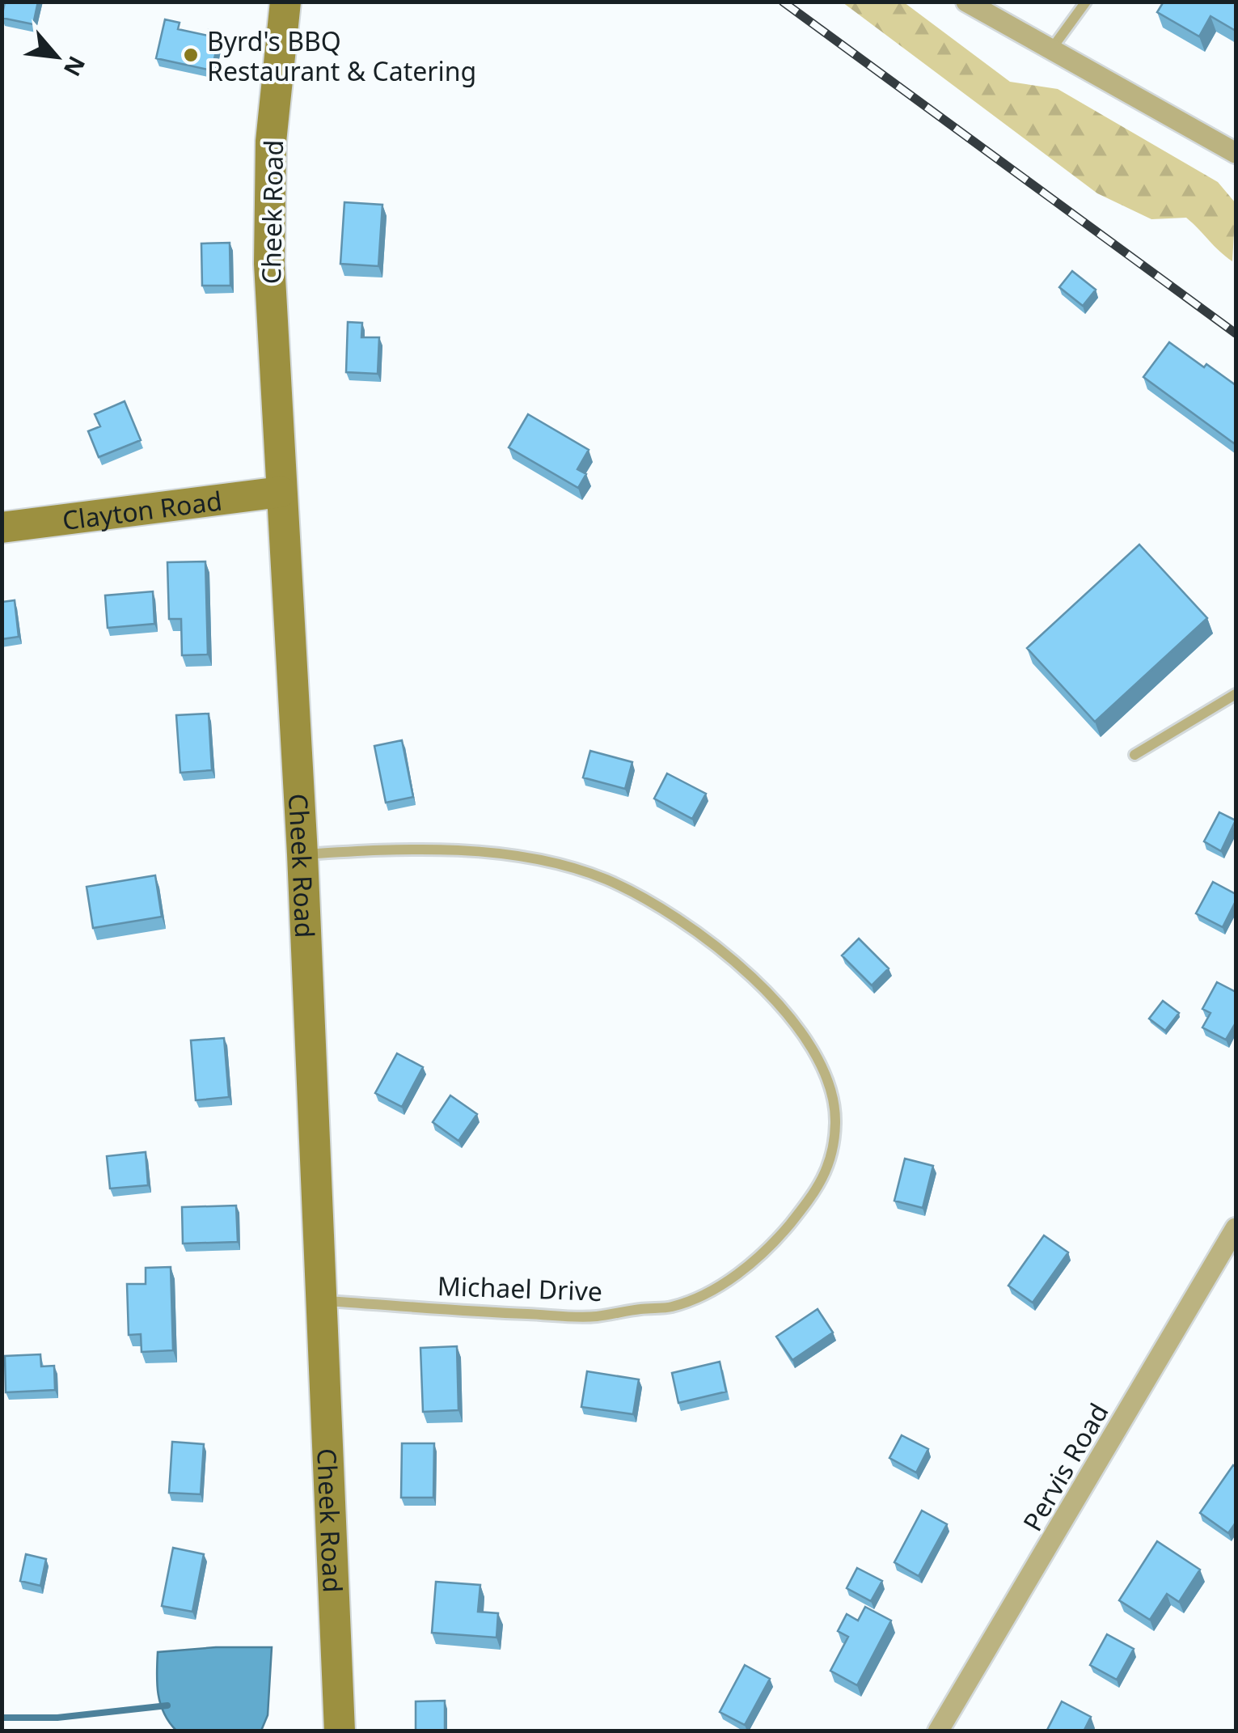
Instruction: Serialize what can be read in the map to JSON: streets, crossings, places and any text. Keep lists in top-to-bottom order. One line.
{"streets":{"street":["Cheek Road","Clayton Road","Pervis Road"],"lane":["Michael Drive"]},"crossings":[["Cheek Road","Clayton Road"],["Cheek Road","Michael Drive"]],"places":["Byrd's BBQ Restaurant & Catering"],"north":"bottom right"}
